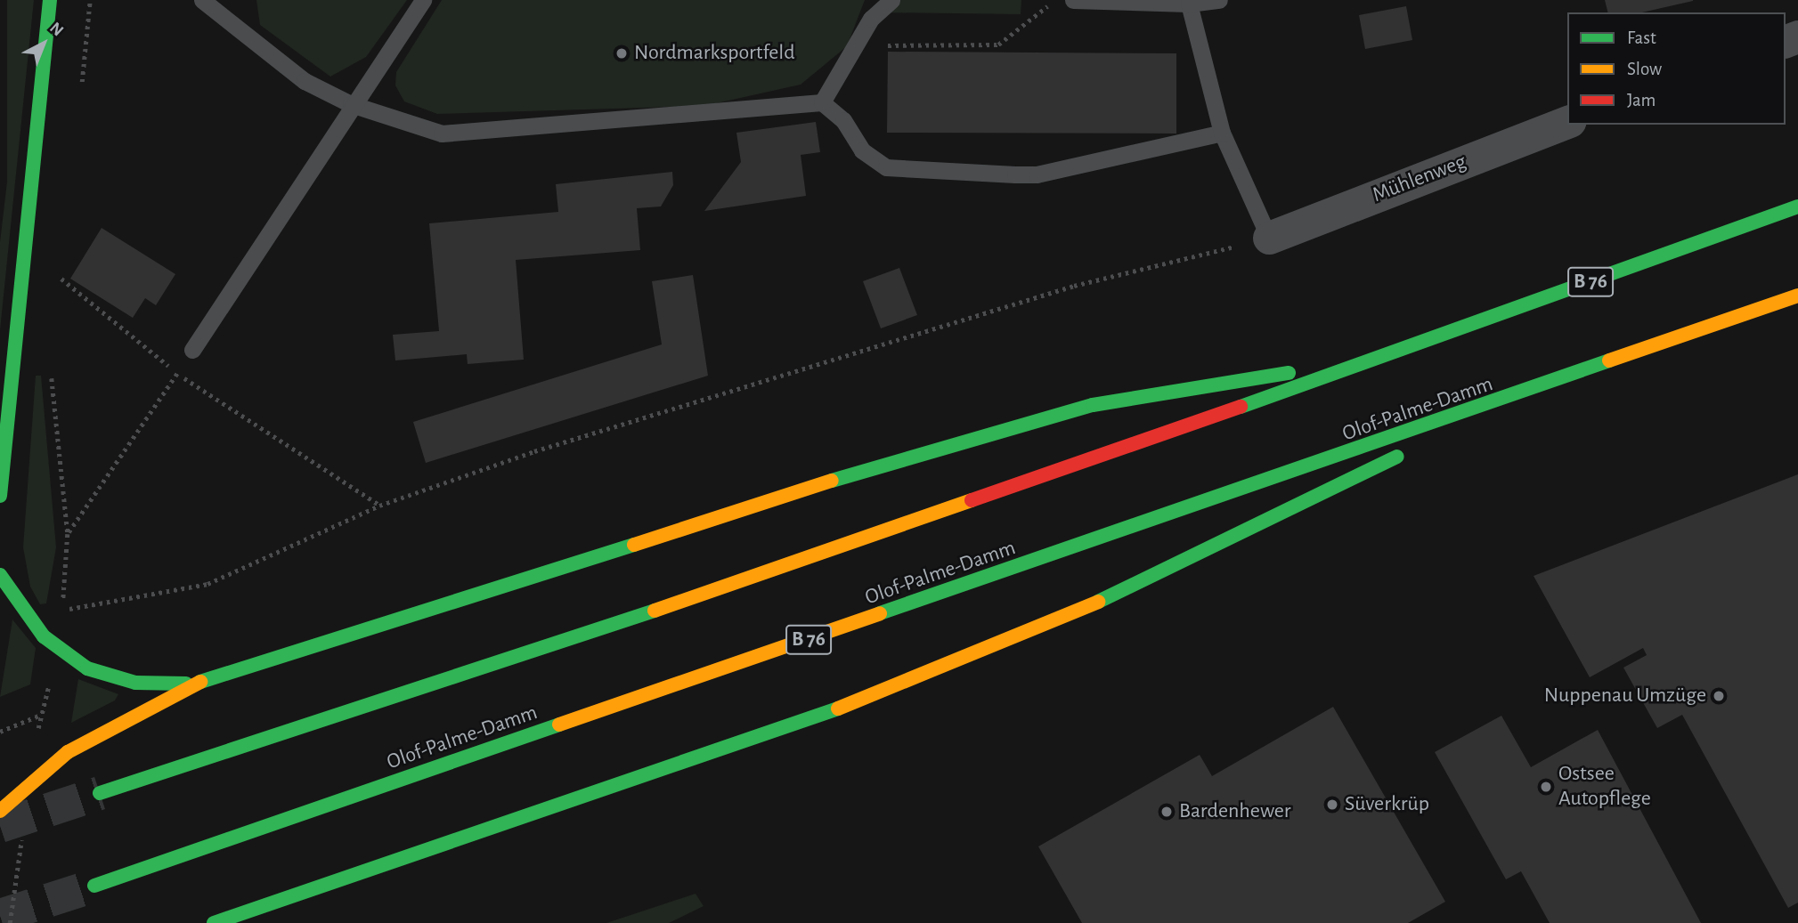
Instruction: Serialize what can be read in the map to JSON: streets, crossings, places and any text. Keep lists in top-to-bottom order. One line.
{"streets":{"main road":["B 76","Olof-Palme-Damm"],"street":["Mühlenweg"]},"places":["Nordmarksportfeld","Nuppenau Umzüge","Ostsee Autopflege","Süverkrüp","Bardenhewer"],"legend":["Fast","Slow","Jam"],"north":"top right"}
